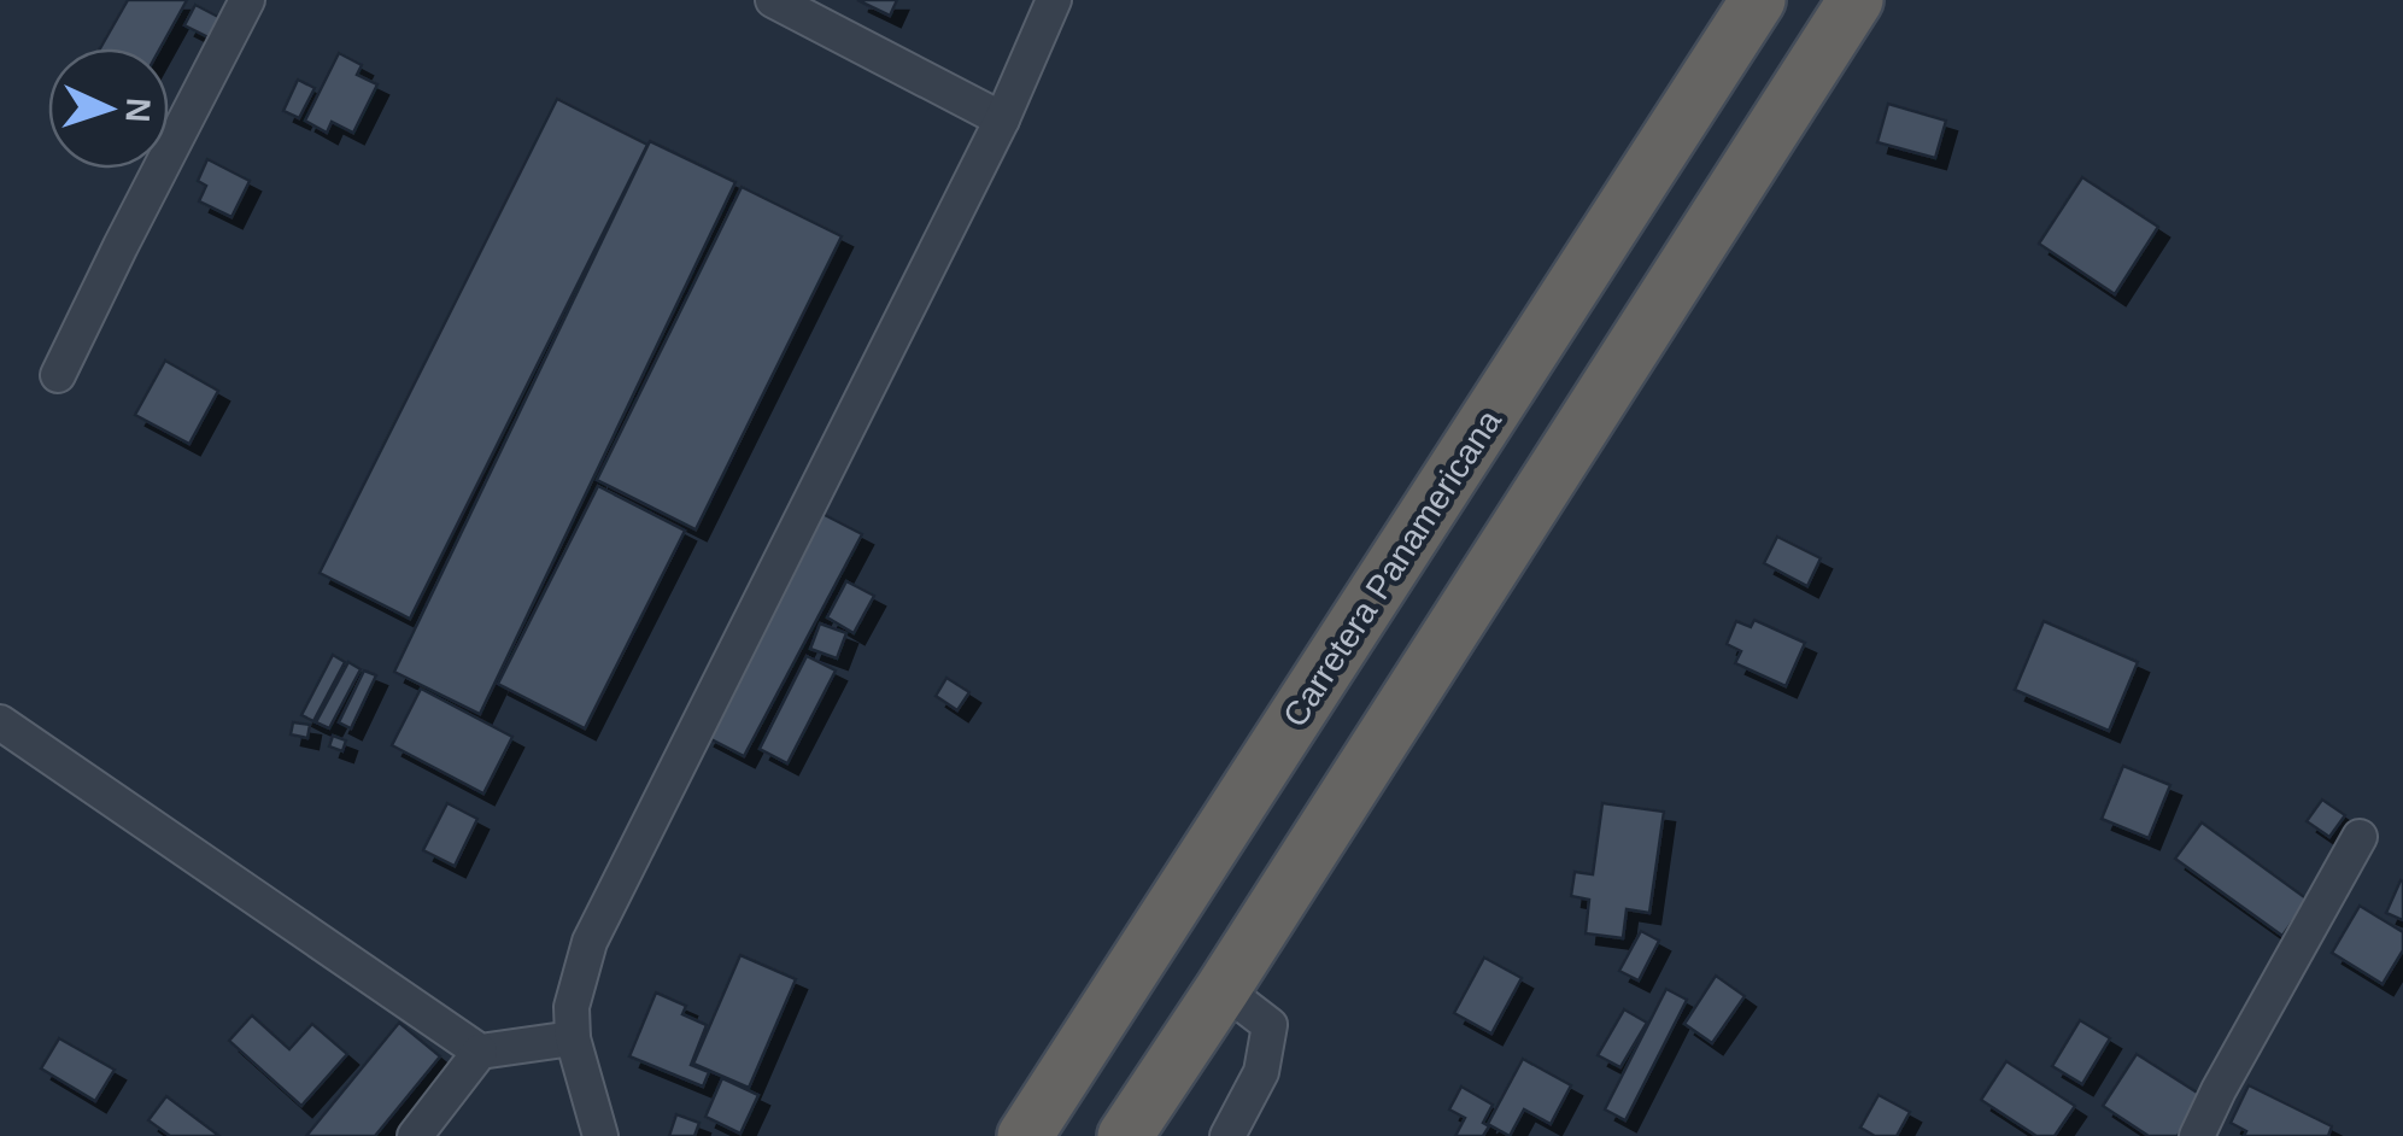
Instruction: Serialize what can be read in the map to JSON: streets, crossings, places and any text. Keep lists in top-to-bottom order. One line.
{"streets":{"highway":["Carretera Panamericana"]},"north":"right"}
